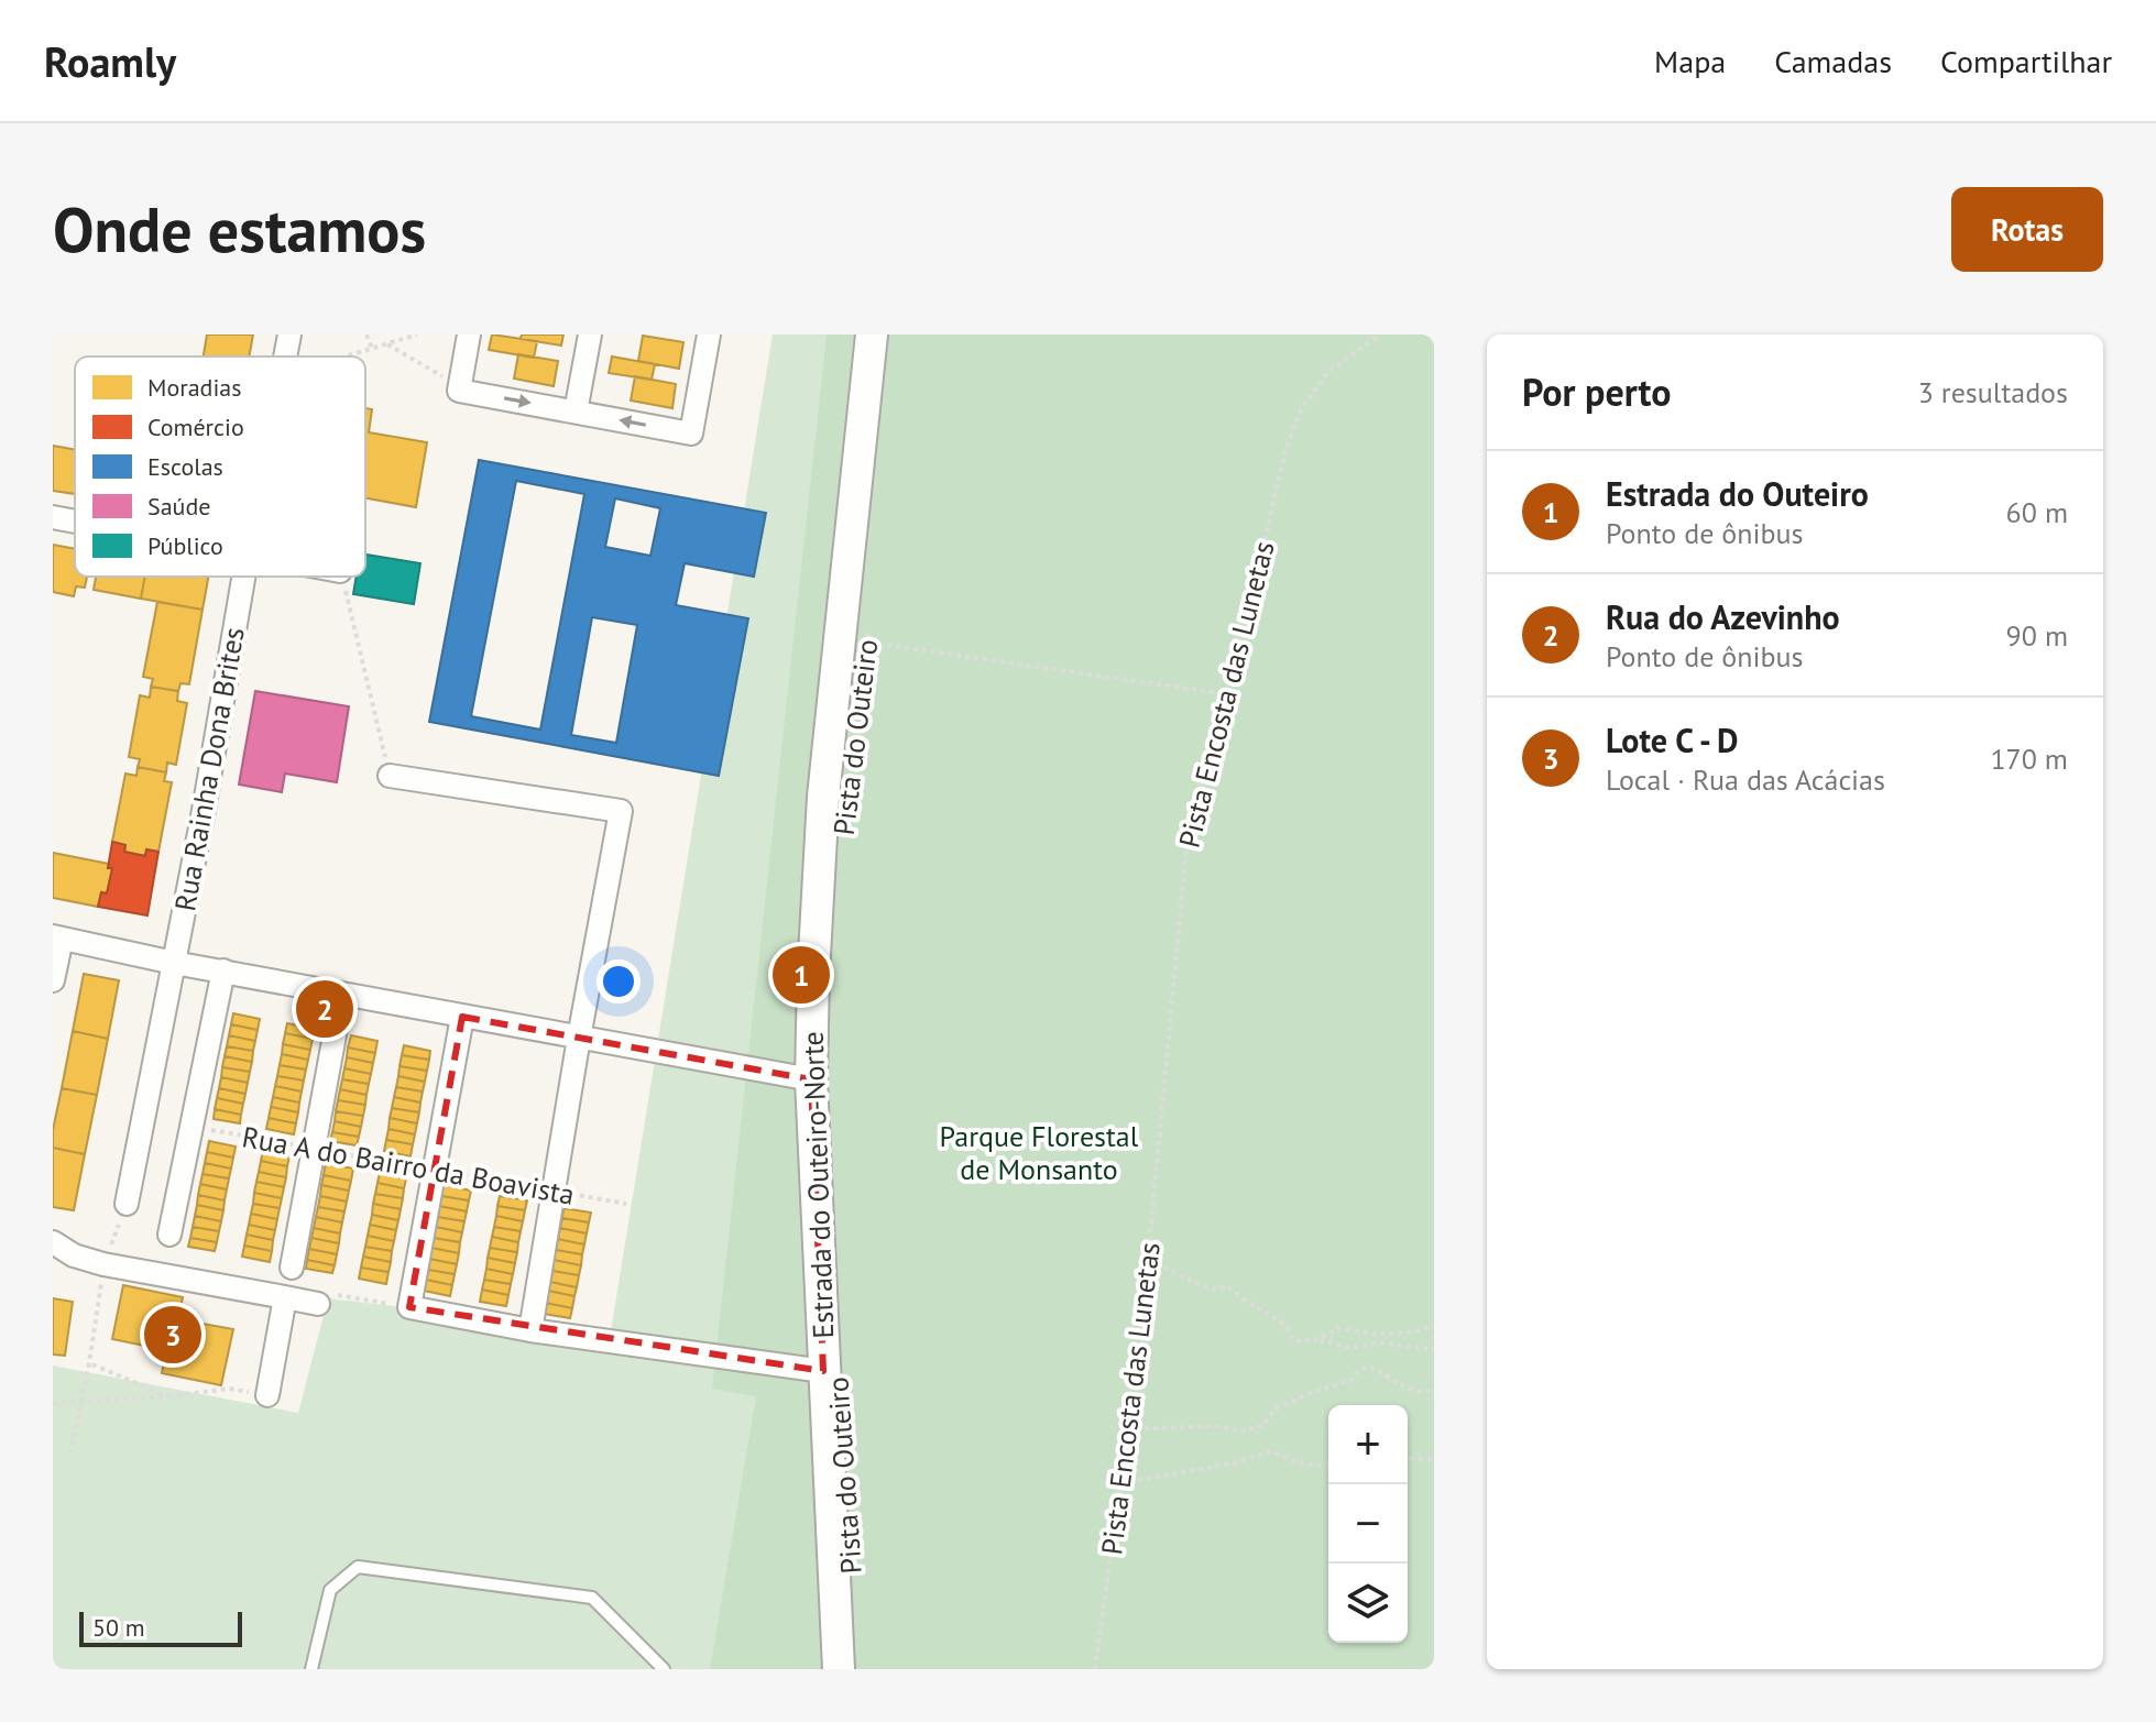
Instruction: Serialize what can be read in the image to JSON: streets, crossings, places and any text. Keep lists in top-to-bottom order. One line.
{"streets":{"street":["Rua Rainha Dona Brites","Estrada do Outeiro-Norte"],"path":["Pista Encosta das Lunetas","Pista do Outeiro","Rua A do Bairro da Boavista"]},"parks":["Parque Florestal de Monsanto"],"legend":["Moradias","Comércio","Escolas","Saúde","Público"],"scale_bar":"50 m","page":{"header":"Roamly","nav":["Mapa","Camadas","Compartilhar"],"buttons":"Rotas","title":"Onde estamos","heading":["Por perto","3 resultados"],"list":[{"mark":"1","name":"Estrada do Outeiro","note":"Ponto de ônibus","value":"60 m"},{"mark":"2","name":"Rua do Azevinho","note":"Ponto de ônibus","value":"90 m"},{"mark":"3","name":"Lote C - D","note":"Local · Rua das Acácias","value":"170 m"}],"pins":["1","2","3"],"map_buttons":["+","−"],"scale":"50 m"}}
